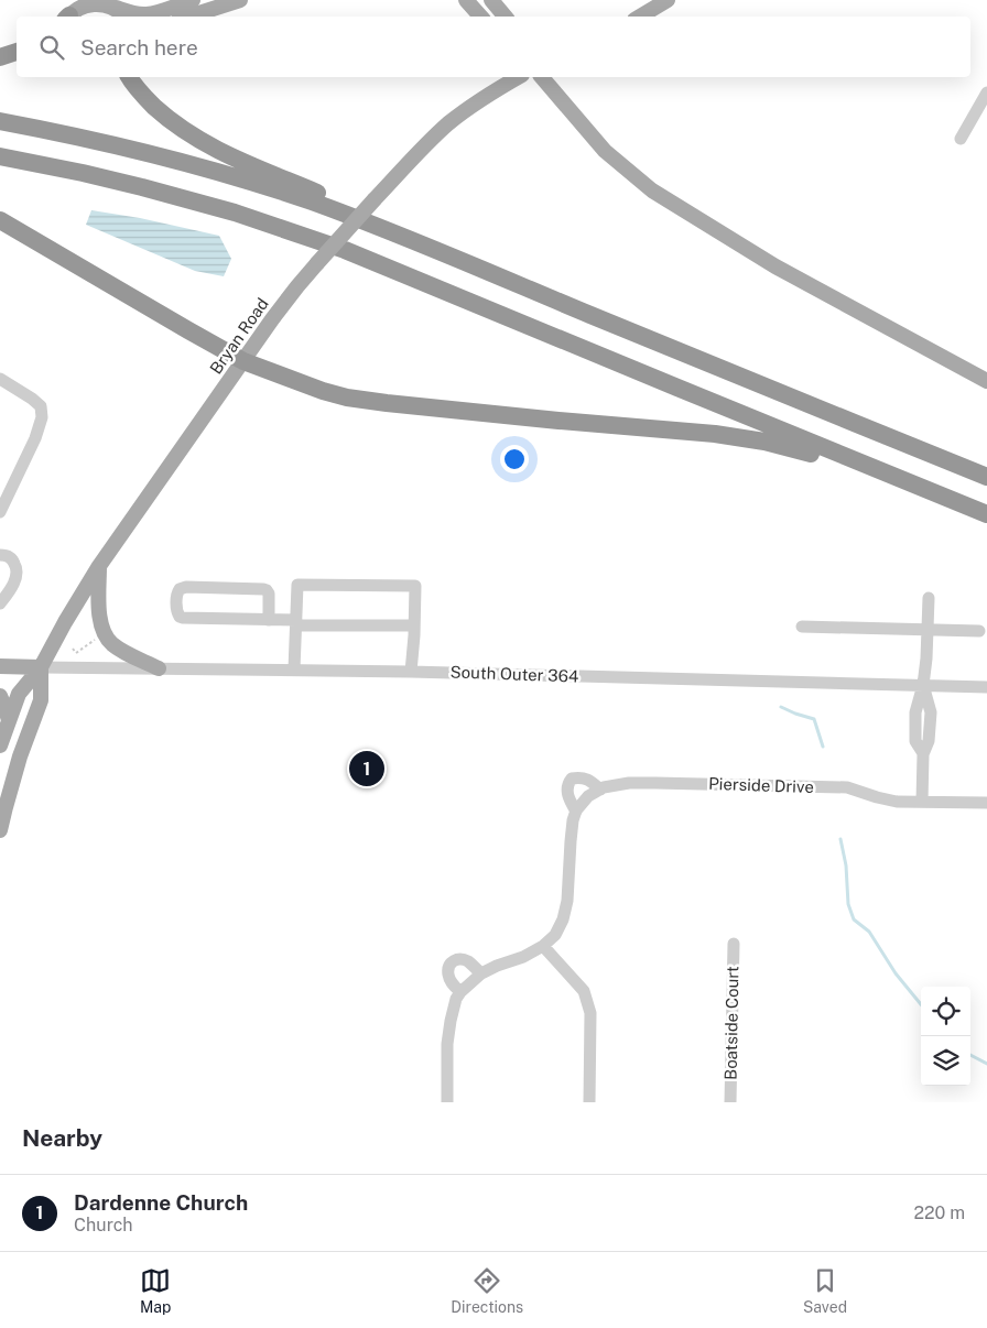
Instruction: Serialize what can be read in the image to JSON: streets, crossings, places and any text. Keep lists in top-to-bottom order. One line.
{"streets":{"main road":["Bryan Road"],"street":["South Outer 364","Pierside Drive","Boatside Court"]},"crossings":[["Bryan Road","South Outer 364"]],"page":{"search":"Search here","pins":"1","heading":"Nearby","list":[{"mark":"1","name":"Dardenne Church","note":"Church","value":"220 m"}],"nav":["Map","Directions","Saved"]}}
